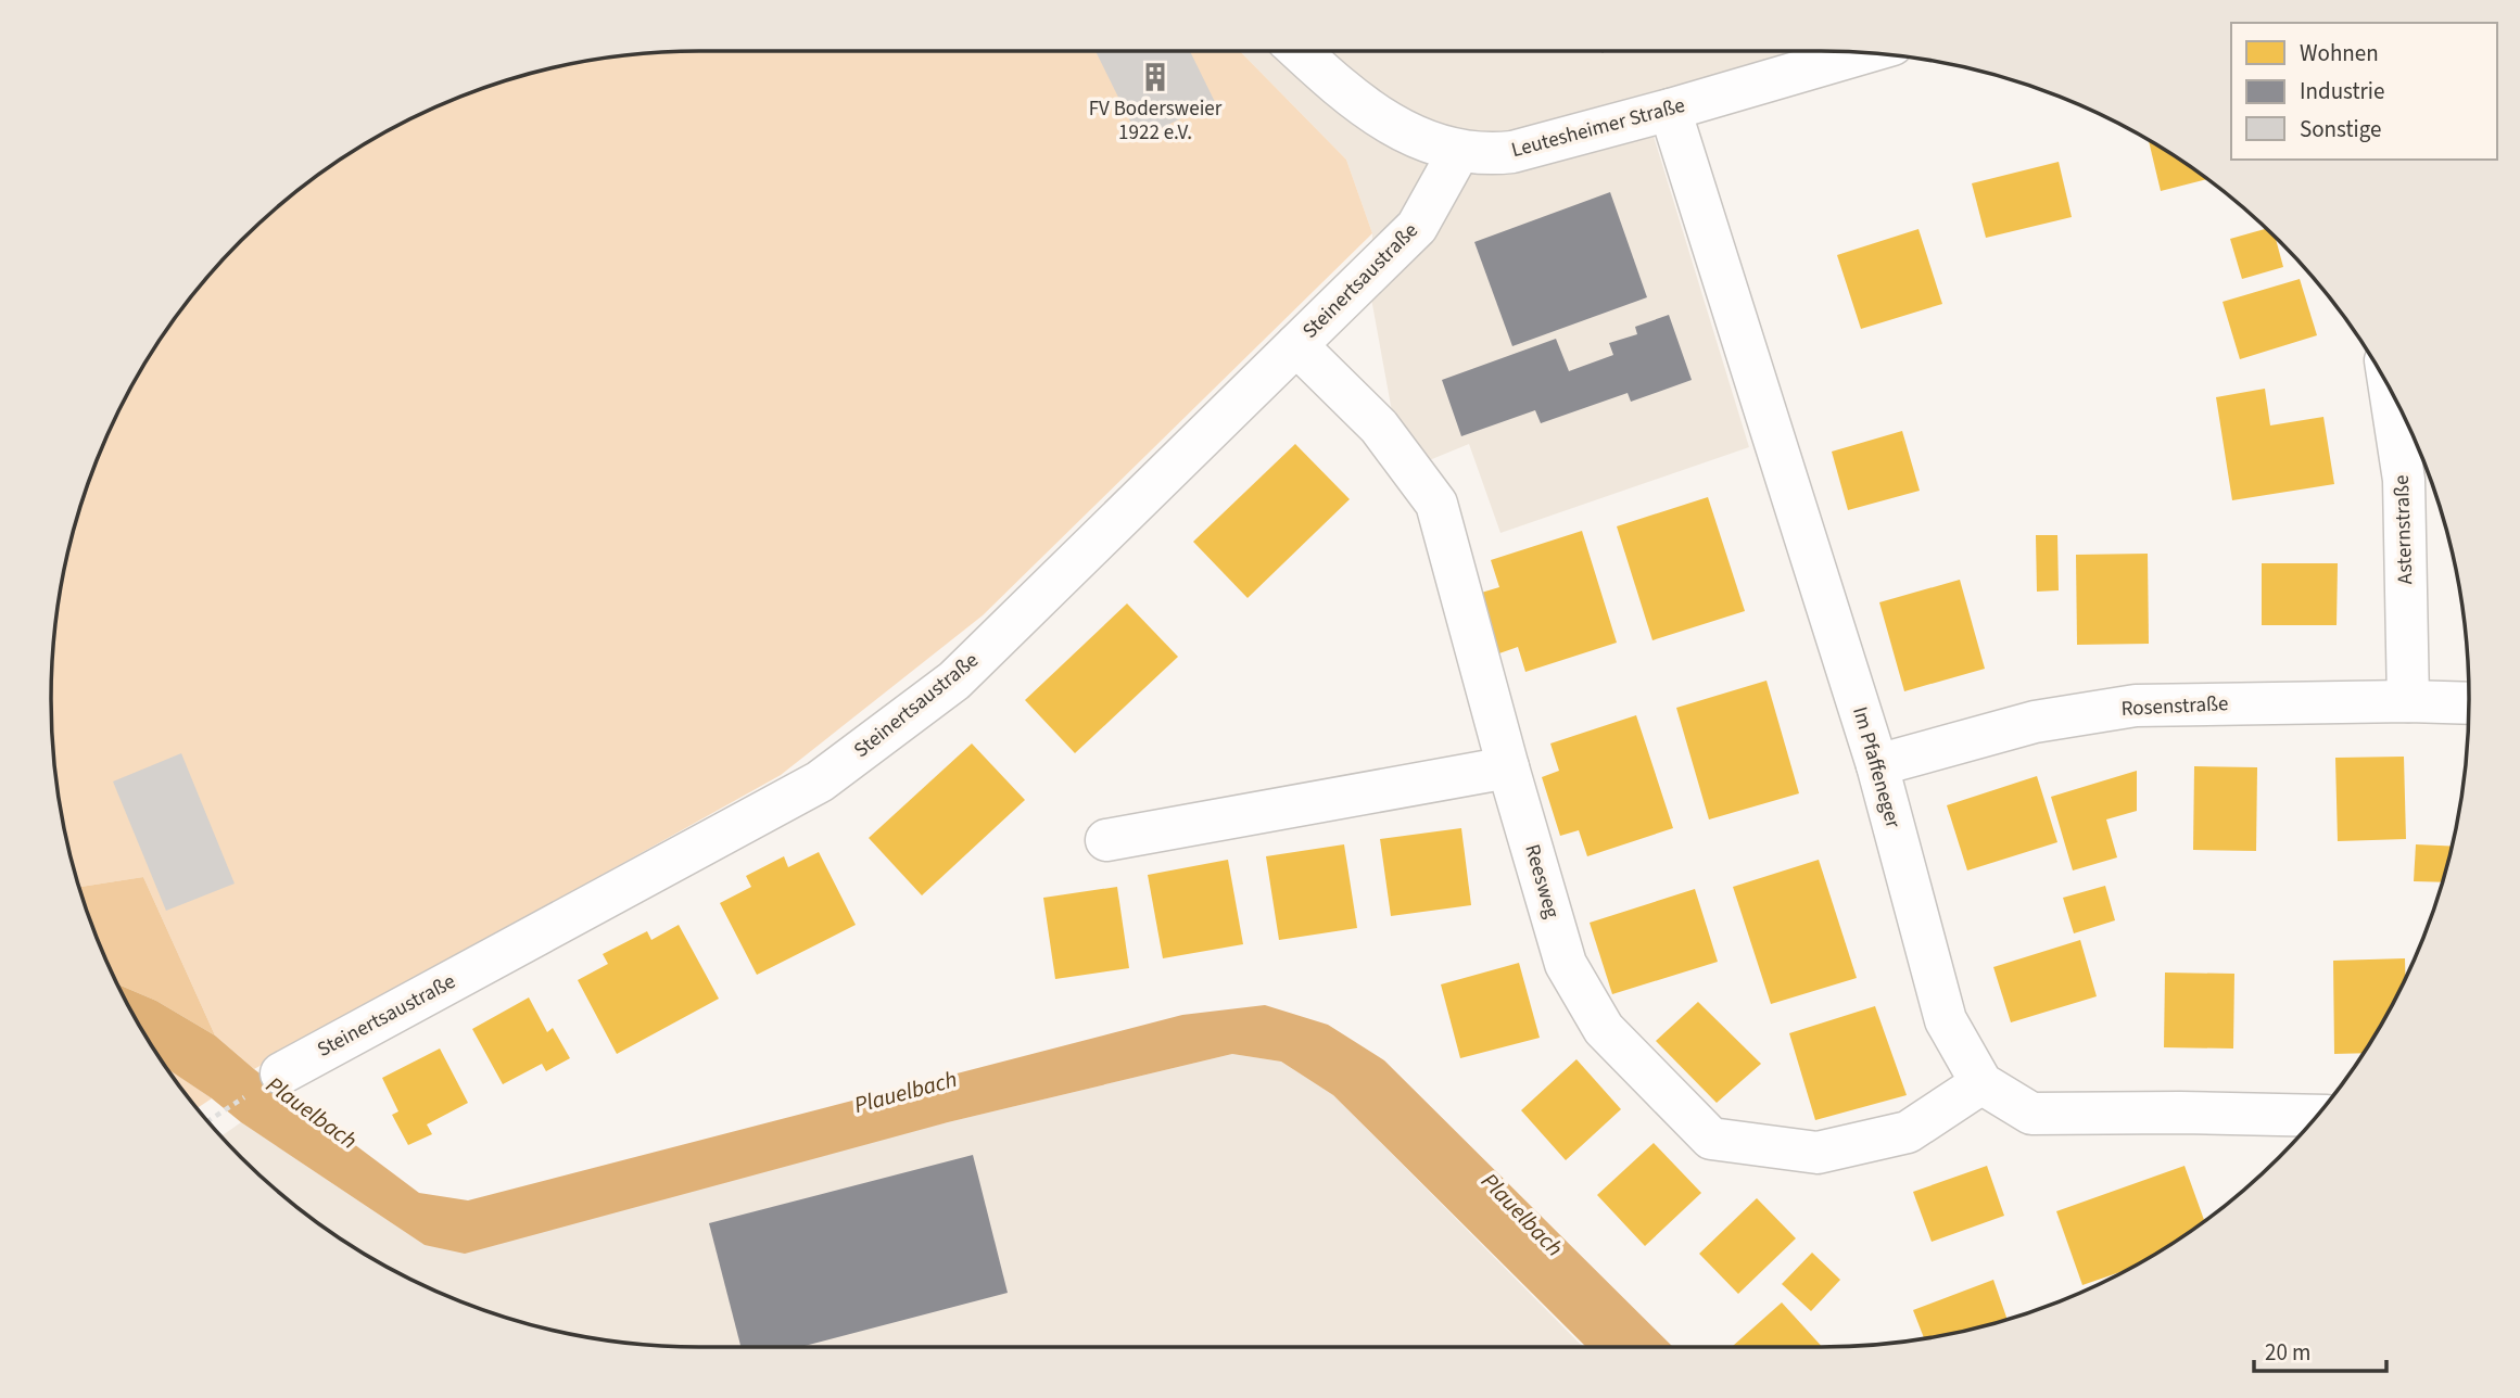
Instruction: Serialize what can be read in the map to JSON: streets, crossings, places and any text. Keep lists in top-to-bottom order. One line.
{"streets":{"street":["Leutesheimer Straße","Steinertsaustraße","Asternstraße","Rosenstraße","Im Pfaffeneger","Reesweg"]},"crossings":[["Leutesheimer Straße","Steinertsaustraße"],["Leutesheimer Straße","Im Pfaffeneger"],["Steinertsaustraße","Reesweg"],["Asternstraße","Rosenstraße"],["Rosenstraße","Im Pfaffeneger"],["Im Pfaffeneger","Reesweg"]],"water":["Plauelbach"],"places":{"building":["FV Bodersweier 1922 e.V."]},"legend":["Wohnen","Industrie","Sonstige"],"scale_bar":"20 m"}
